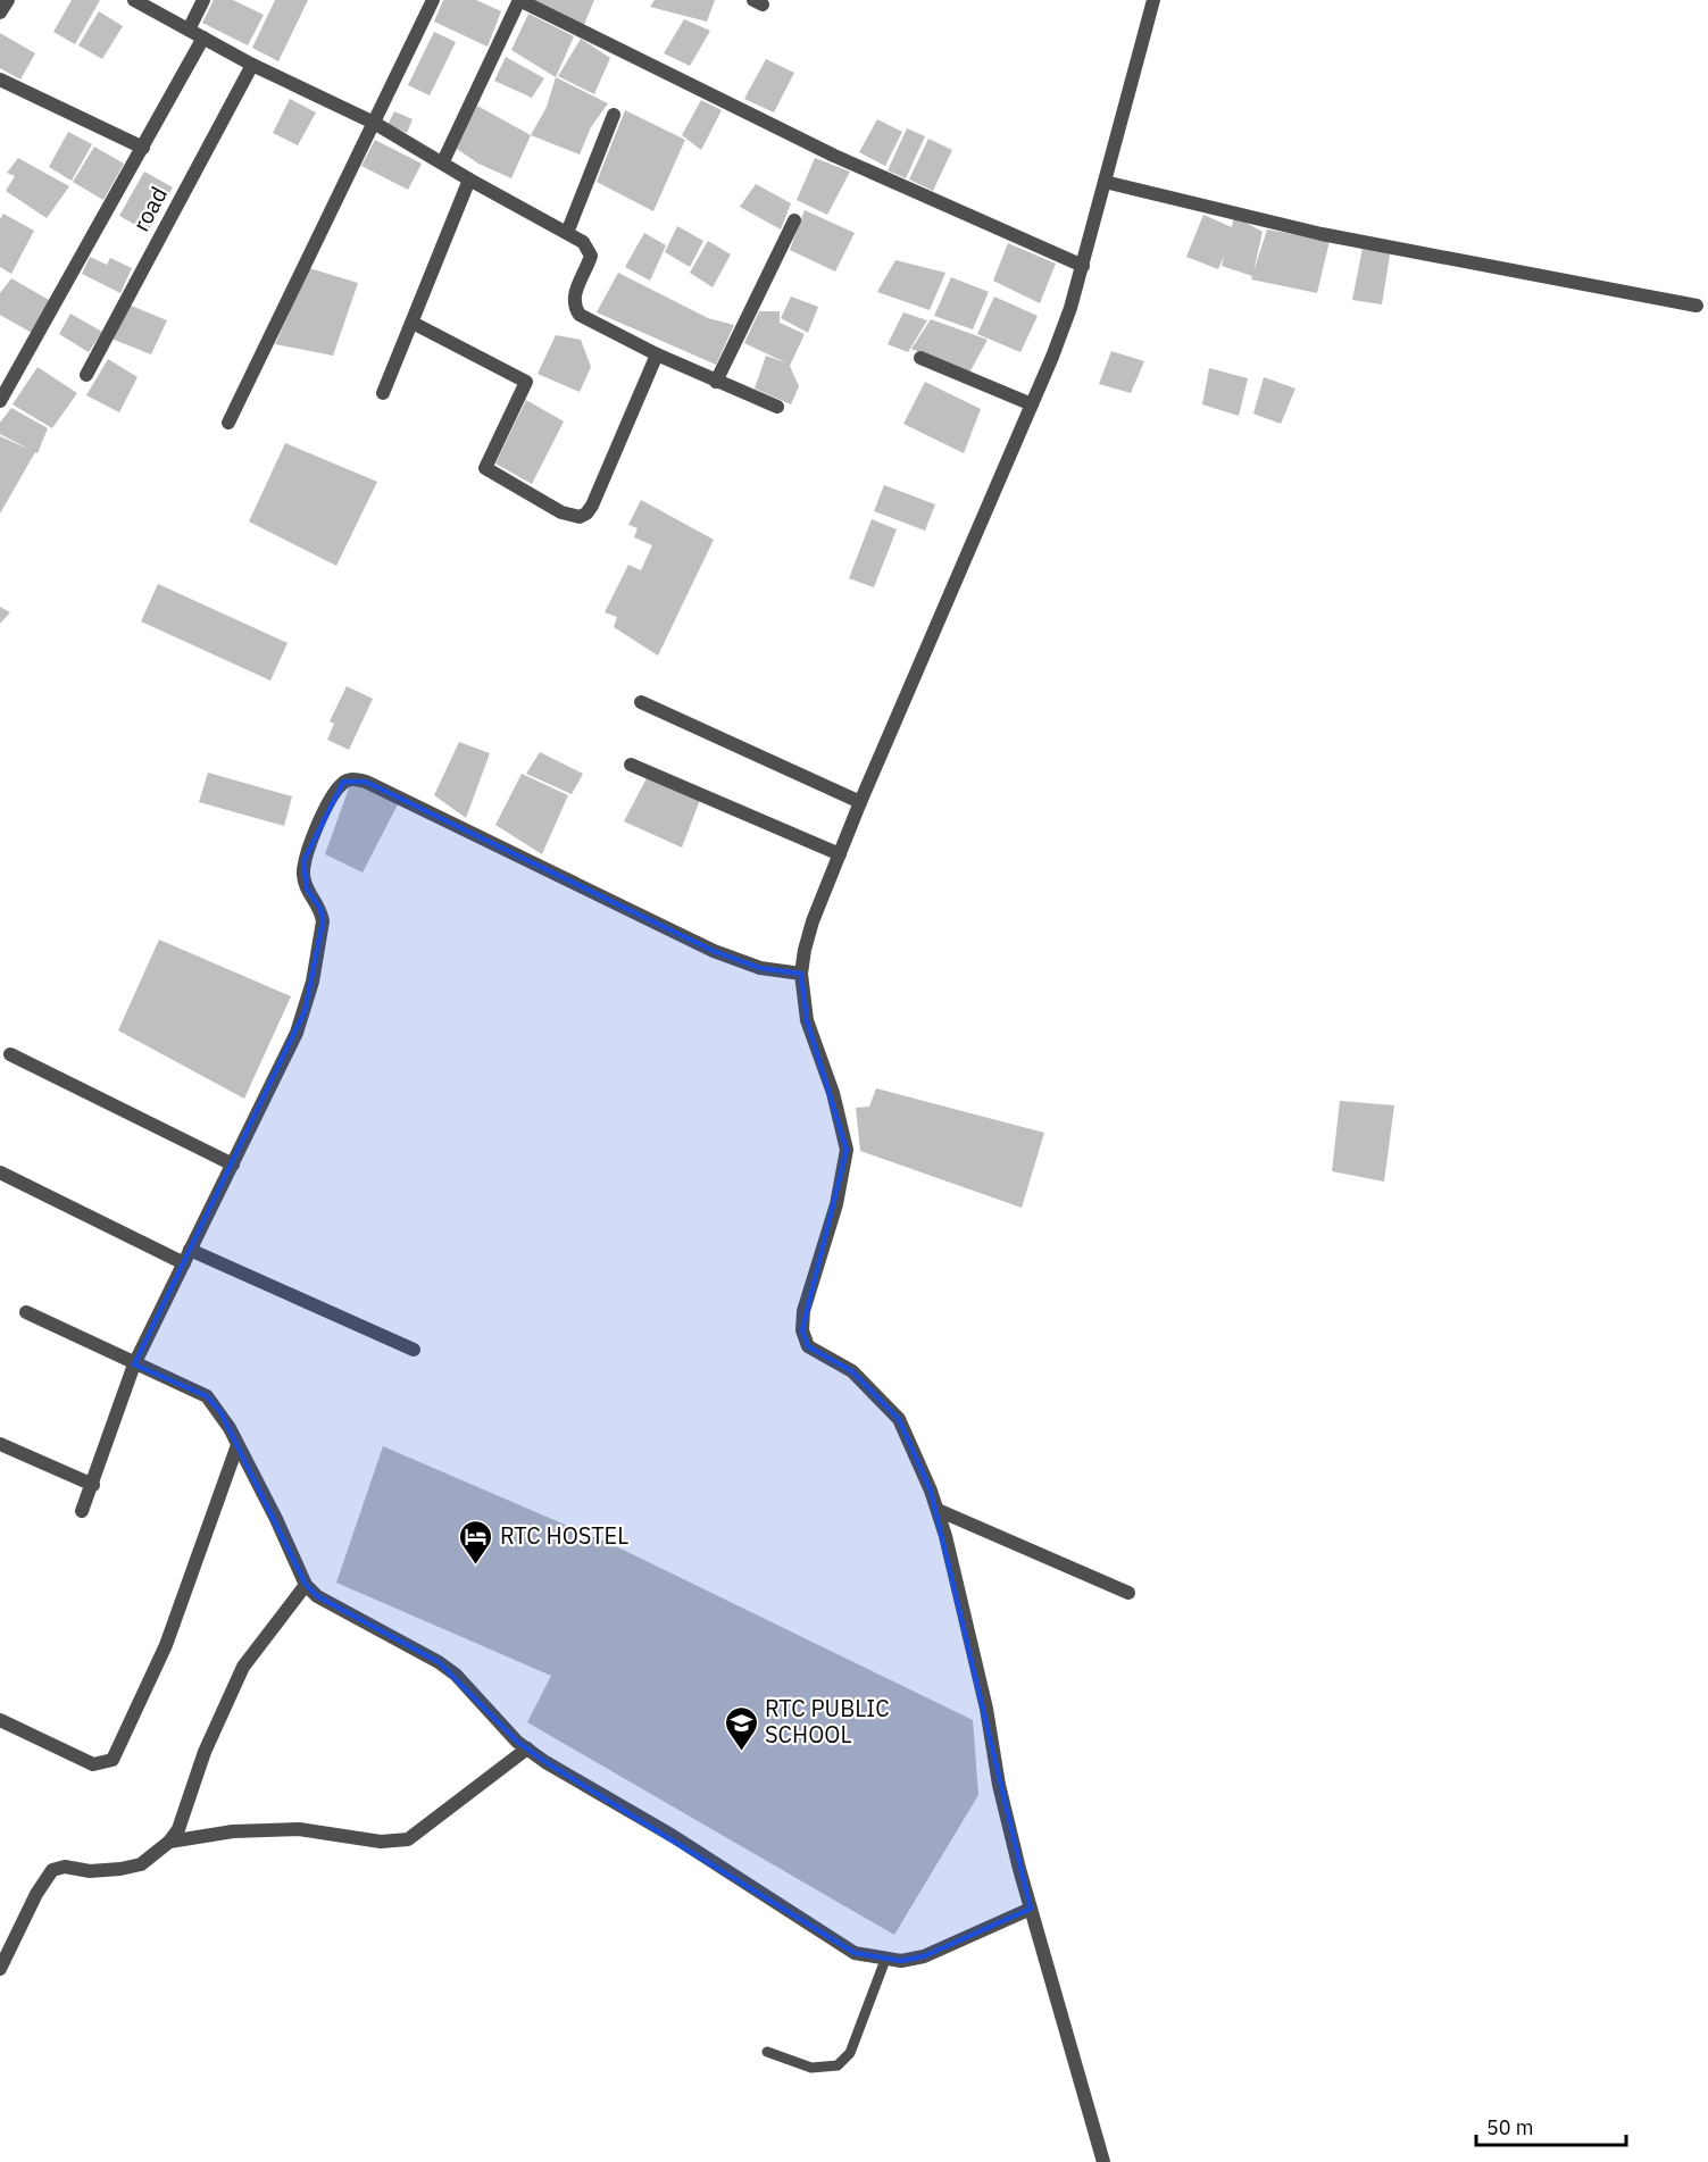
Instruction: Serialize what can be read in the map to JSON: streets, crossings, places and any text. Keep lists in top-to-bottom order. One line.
{"streets":{"street":["road"]},"places":{"hotel":["RTC HOSTEL"],"school or university":["RTC PUBLIC SCHOOL"]},"scale_bar":"50 m"}
